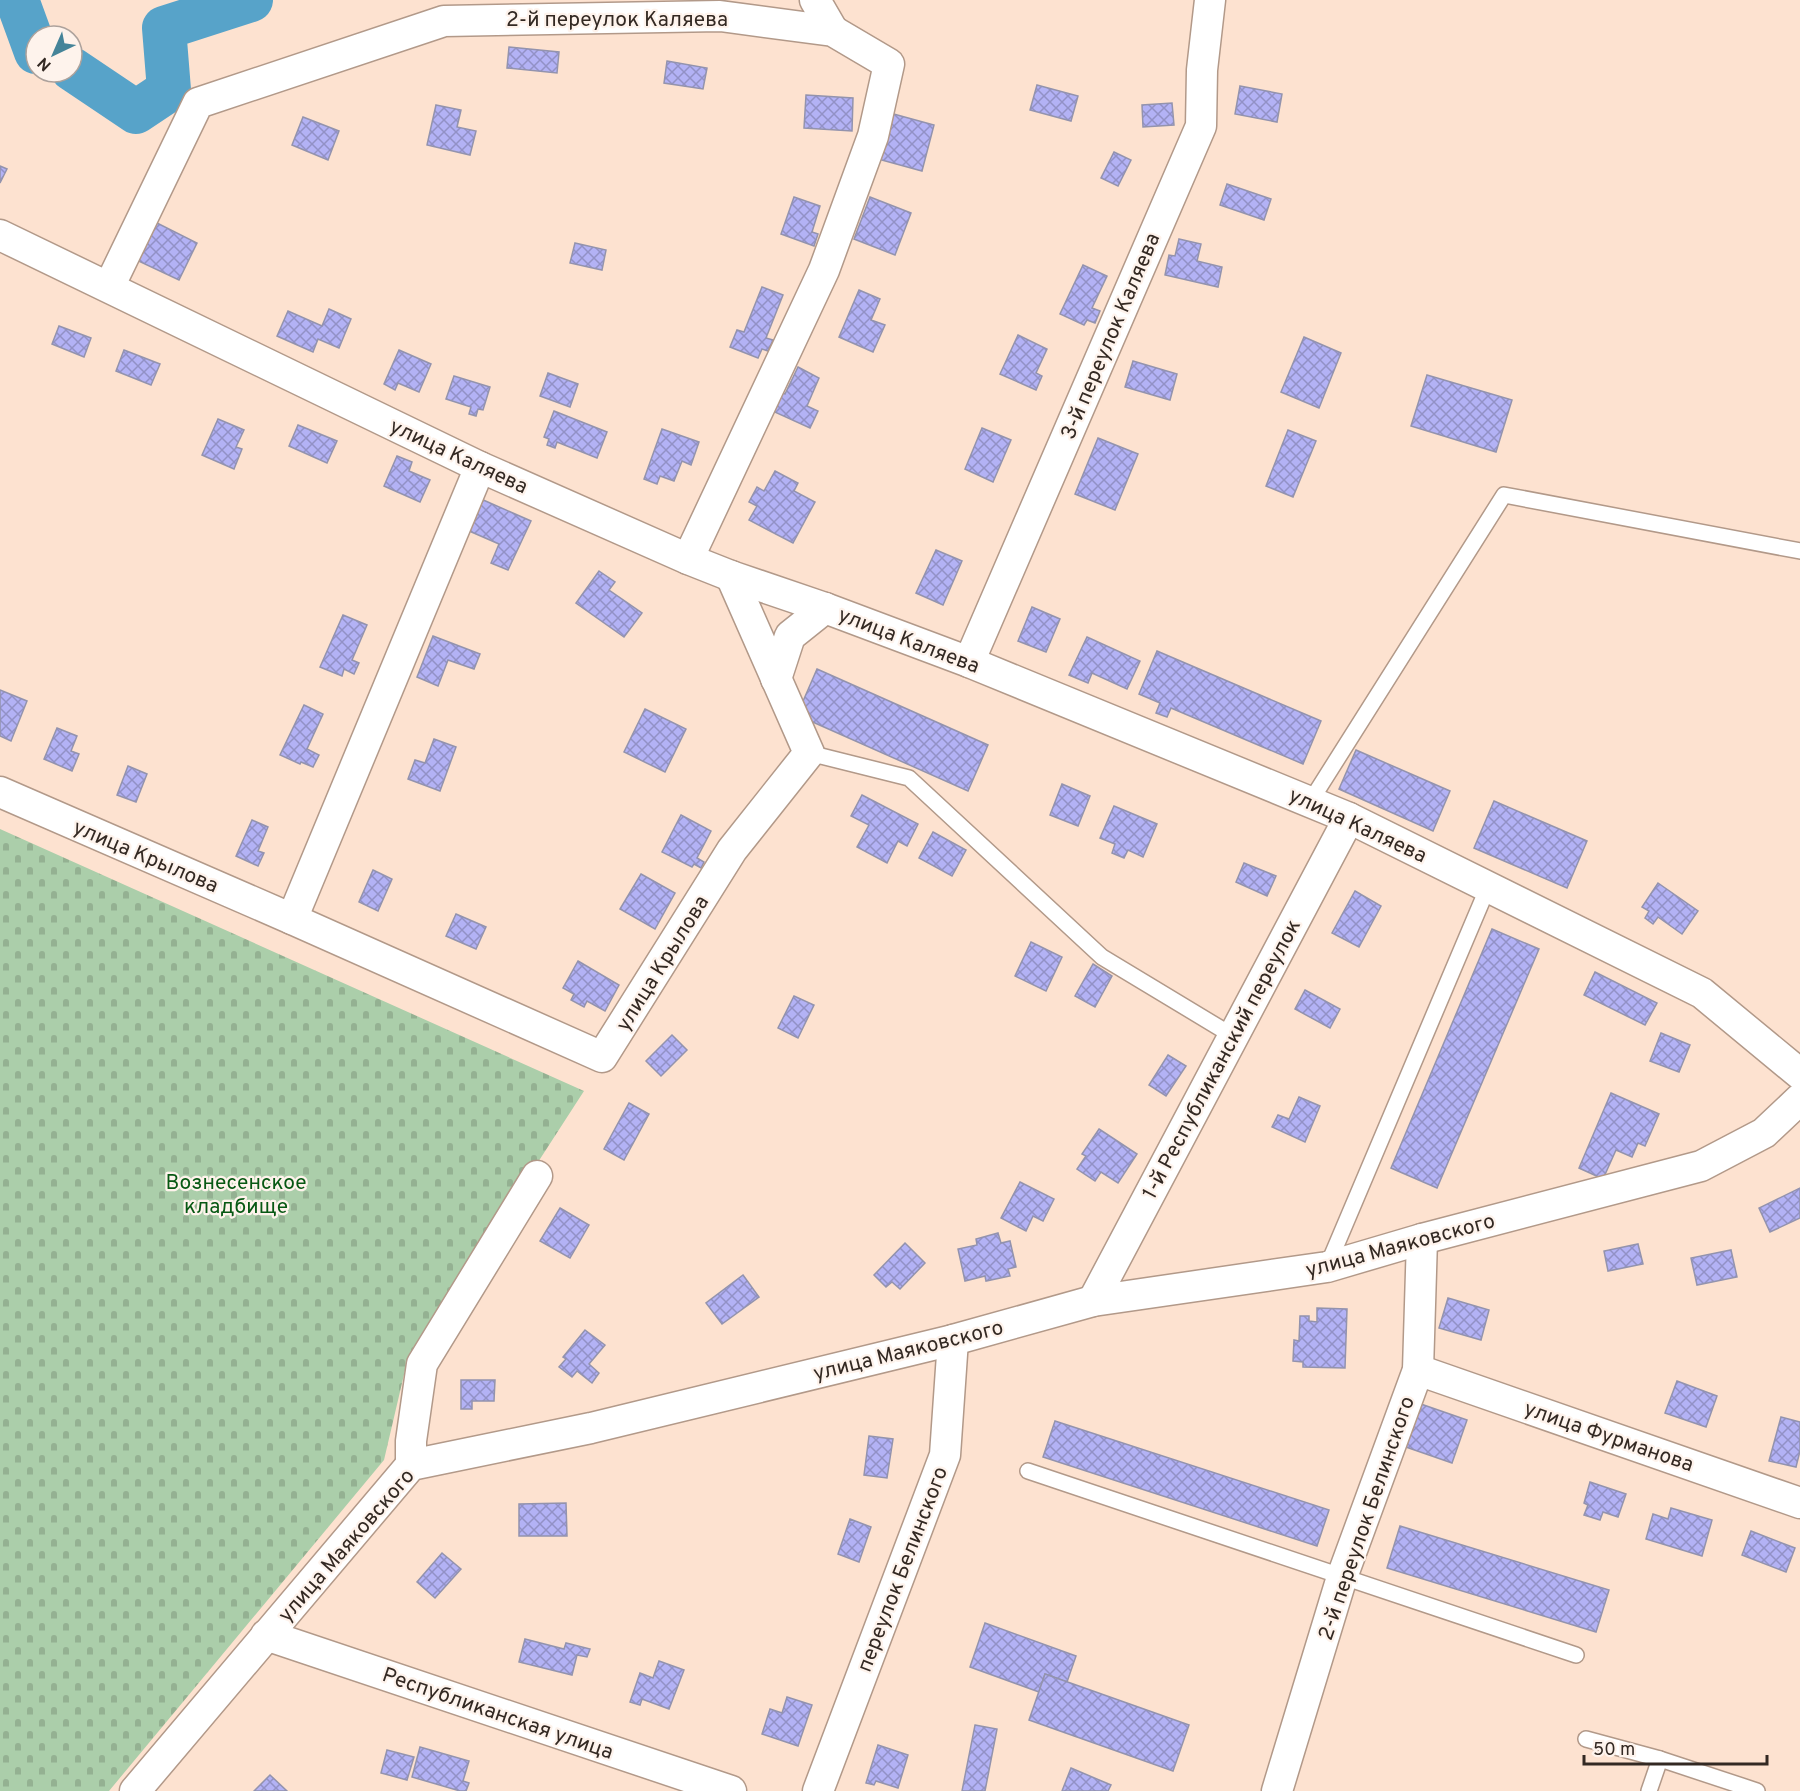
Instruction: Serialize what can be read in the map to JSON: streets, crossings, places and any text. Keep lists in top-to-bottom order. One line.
{"streets":{"street":["2-й переулок Каляева","3-й переулок Каляева","улица Каляева","улица Крылова","1-й Республиканский переулок","улица Маяковского","улица Фурманова","2-й переулок Белинского","переулок Белинского","Республиканская улица"]},"crossings":[["2-й переулок Каляева","улица Каляева"],["3-й переулок Каляева","улица Каляева"],["улица Каляева","1-й Республиканский переулок"],["1-й Республиканский переулок","улица Маяковского"],["улица Маяковского","2-й переулок Белинского"],["улица Маяковского","переулок Белинского"],["улица Маяковского","Республиканская улица"],["улица Фурманова","2-й переулок Белинского"]],"parks":["Вознесенское кладбище"],"scale_bar":"50 m","north":"bottom left"}
